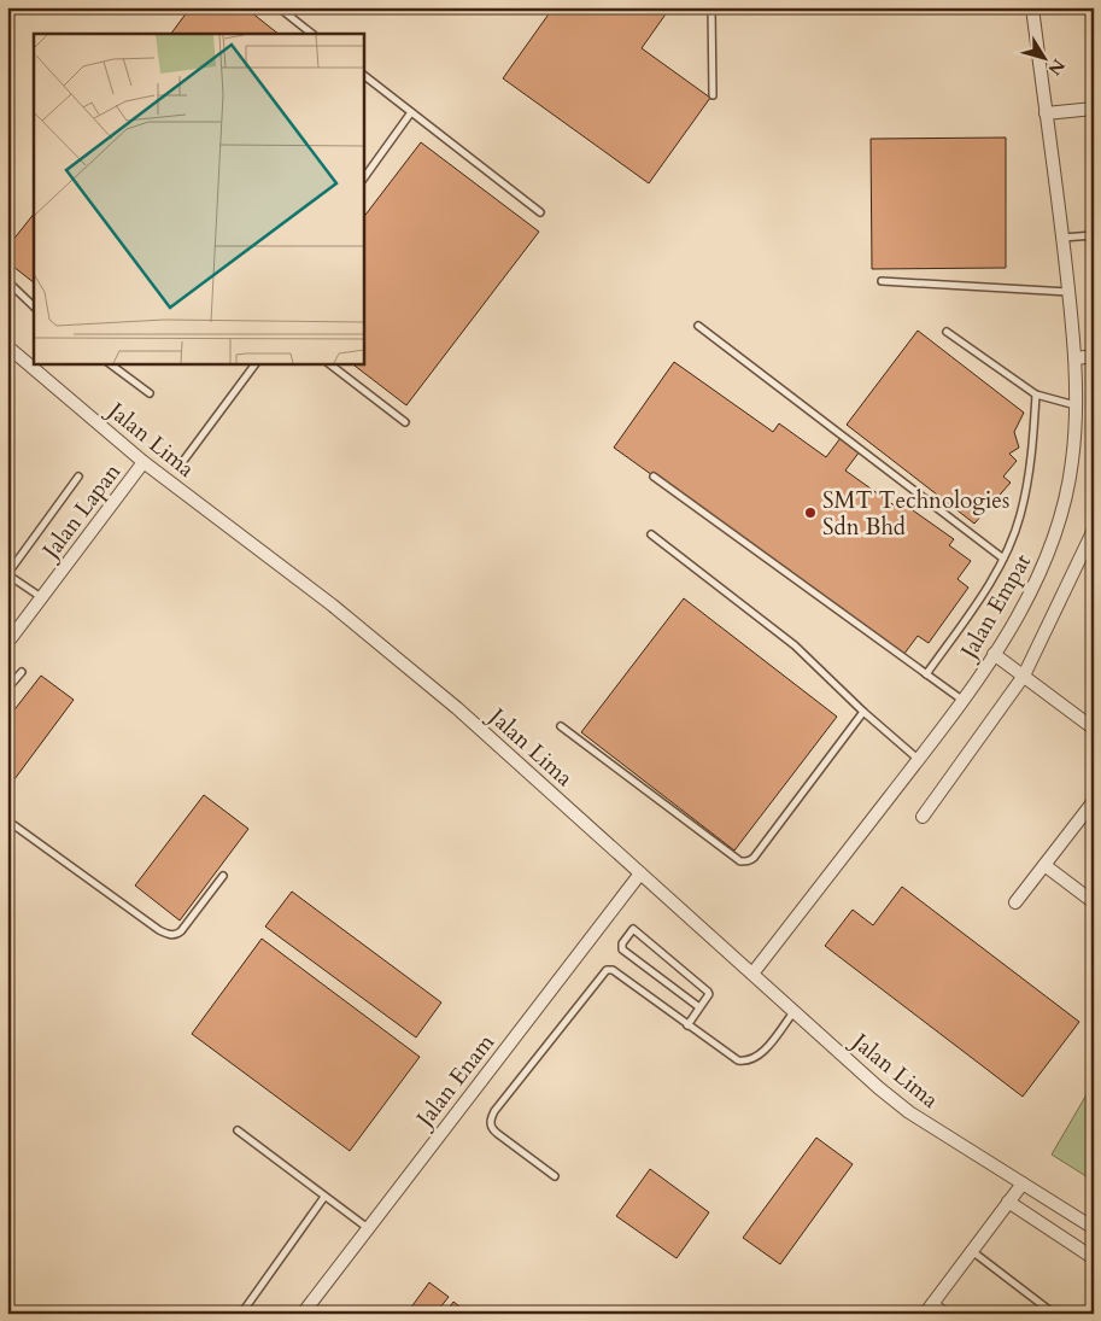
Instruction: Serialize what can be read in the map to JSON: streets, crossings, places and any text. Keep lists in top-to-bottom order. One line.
{"streets":{"street":["Jalan Lima","Jalan Lapan","Jalan Empat","Jalan Enam"]},"crossings":[["Jalan Lima","Jalan Lapan"],["Jalan Lima","Jalan Empat"],["Jalan Lima","Jalan Enam"]],"places":["SMT Technologies Sdn Bhd"],"north":"bottom right"}
